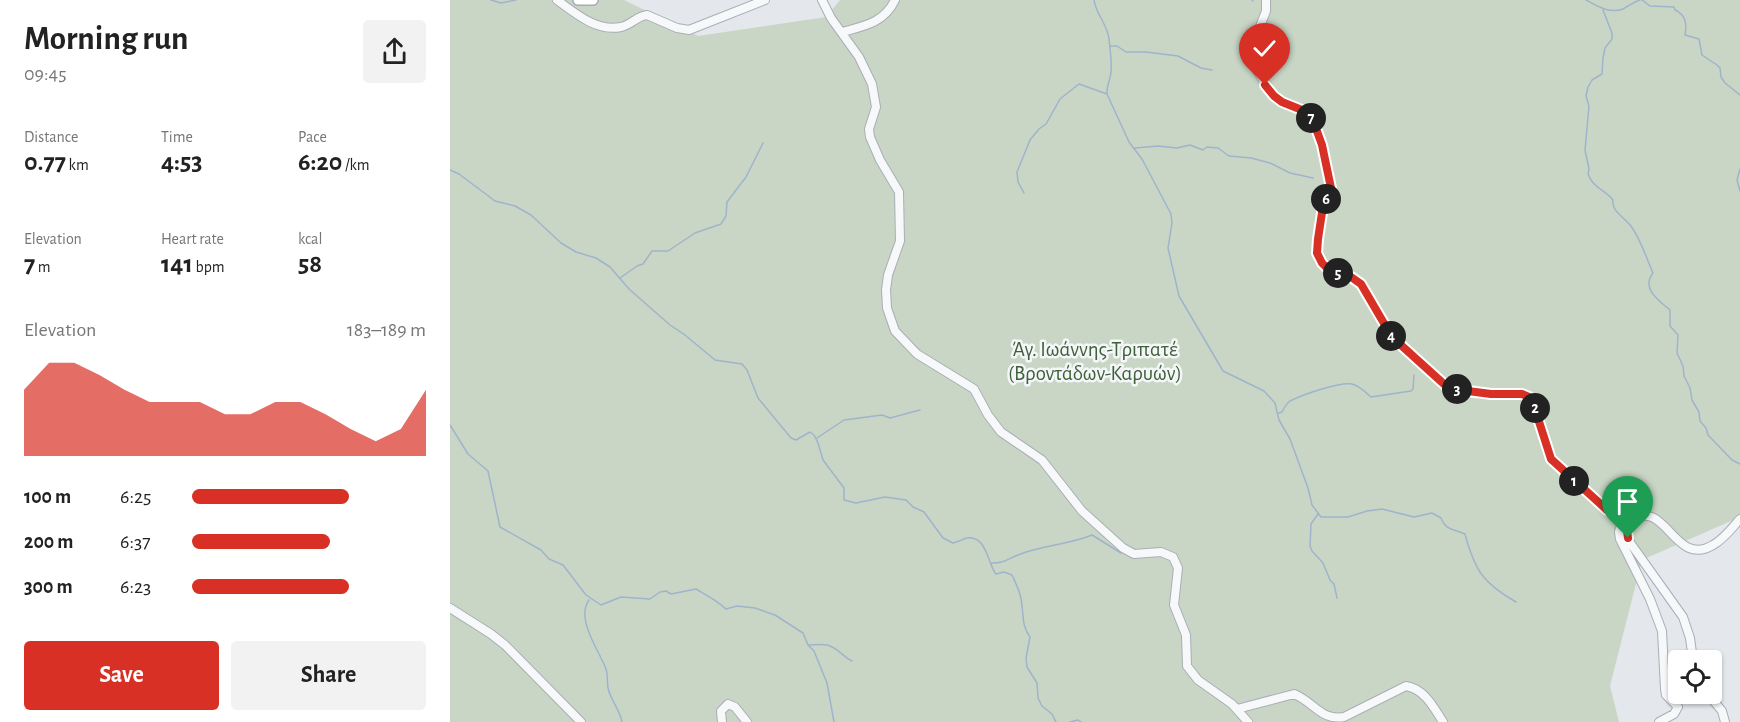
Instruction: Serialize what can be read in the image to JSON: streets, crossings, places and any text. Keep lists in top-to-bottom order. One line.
{"parks":["Άγ. Ιωάννης-Τριπατέ (Βροντάδων-Καρυών)"],"page":{"heading":["Morning run","09:45"],"stats":[["Distance","0.77 km"],["Time","4:53"],["Pace","6:20 /km"],["Elevation","7 m"],["Heart rate","141 bpm"],["kcal","58"]],"pins":["7","6","5","4","3","2","1"],"chart":["Elevation","183–189 m"],"list":[{"name":"100 m","note":"6:25"},{"name":"200 m","note":"6:37"},{"name":"300 m","note":"6:23"}],"buttons":["Save","Share"]}}
